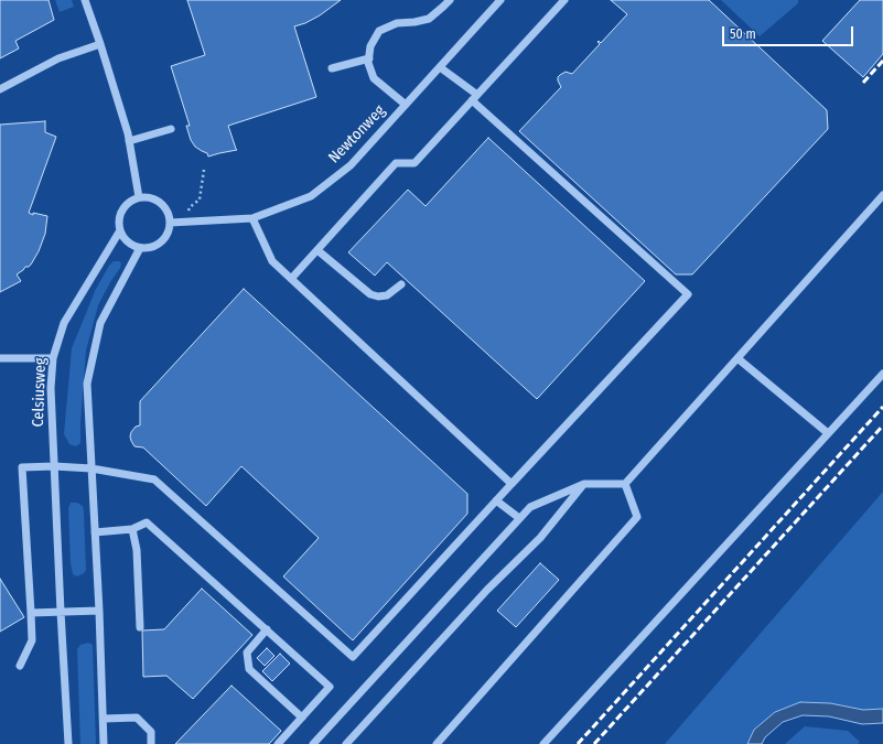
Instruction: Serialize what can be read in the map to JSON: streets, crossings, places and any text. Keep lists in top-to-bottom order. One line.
{"streets":{"street":["Newtonweg","Celsiusweg"]},"crossings":[["Newtonweg","Celsiusweg"]],"scale_bar":"50 m"}
